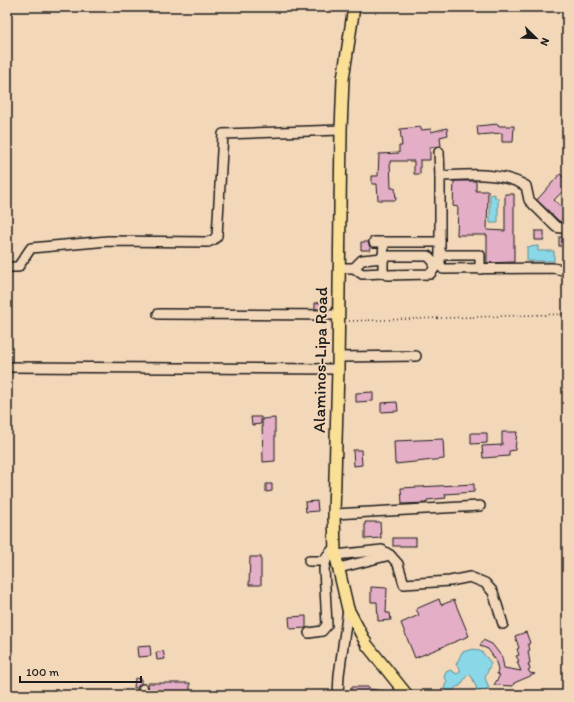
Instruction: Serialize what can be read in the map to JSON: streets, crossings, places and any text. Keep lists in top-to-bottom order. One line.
{"streets":{"main road":["Alaminos-Lipa Road"]},"scale_bar":"100 m","north":"bottom right"}
